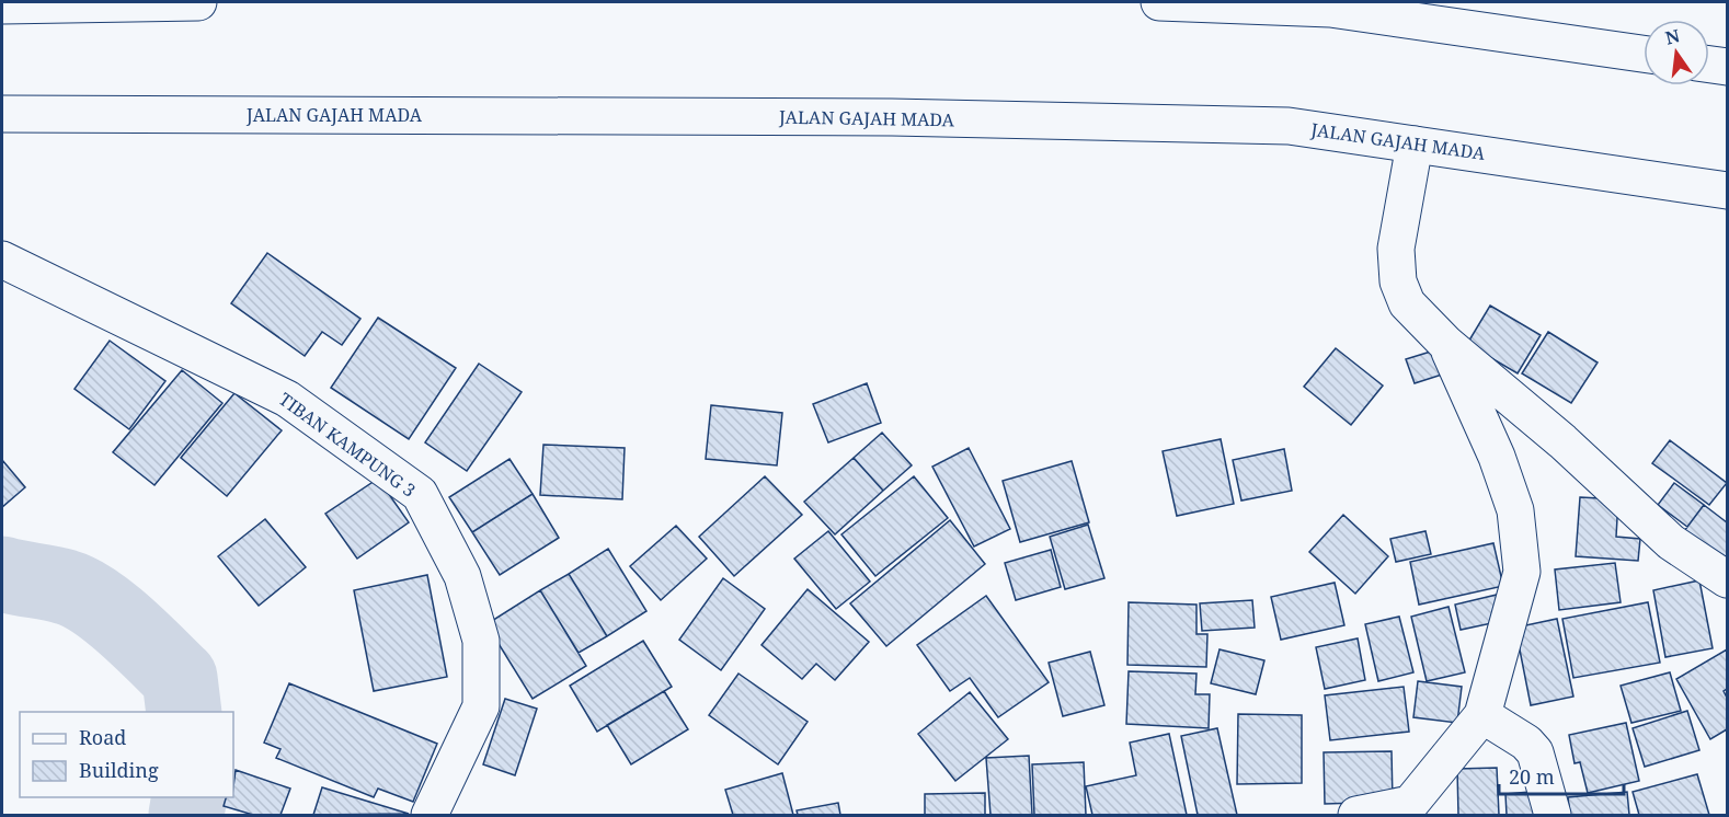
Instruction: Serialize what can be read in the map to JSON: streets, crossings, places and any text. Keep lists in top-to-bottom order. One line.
{"streets":{"main road":["JALAN GAJAH MADA","TIBAN KAMPUNG 3"]},"legend":["Road","Building"],"scale_bar":"20 m","north":"top"}
